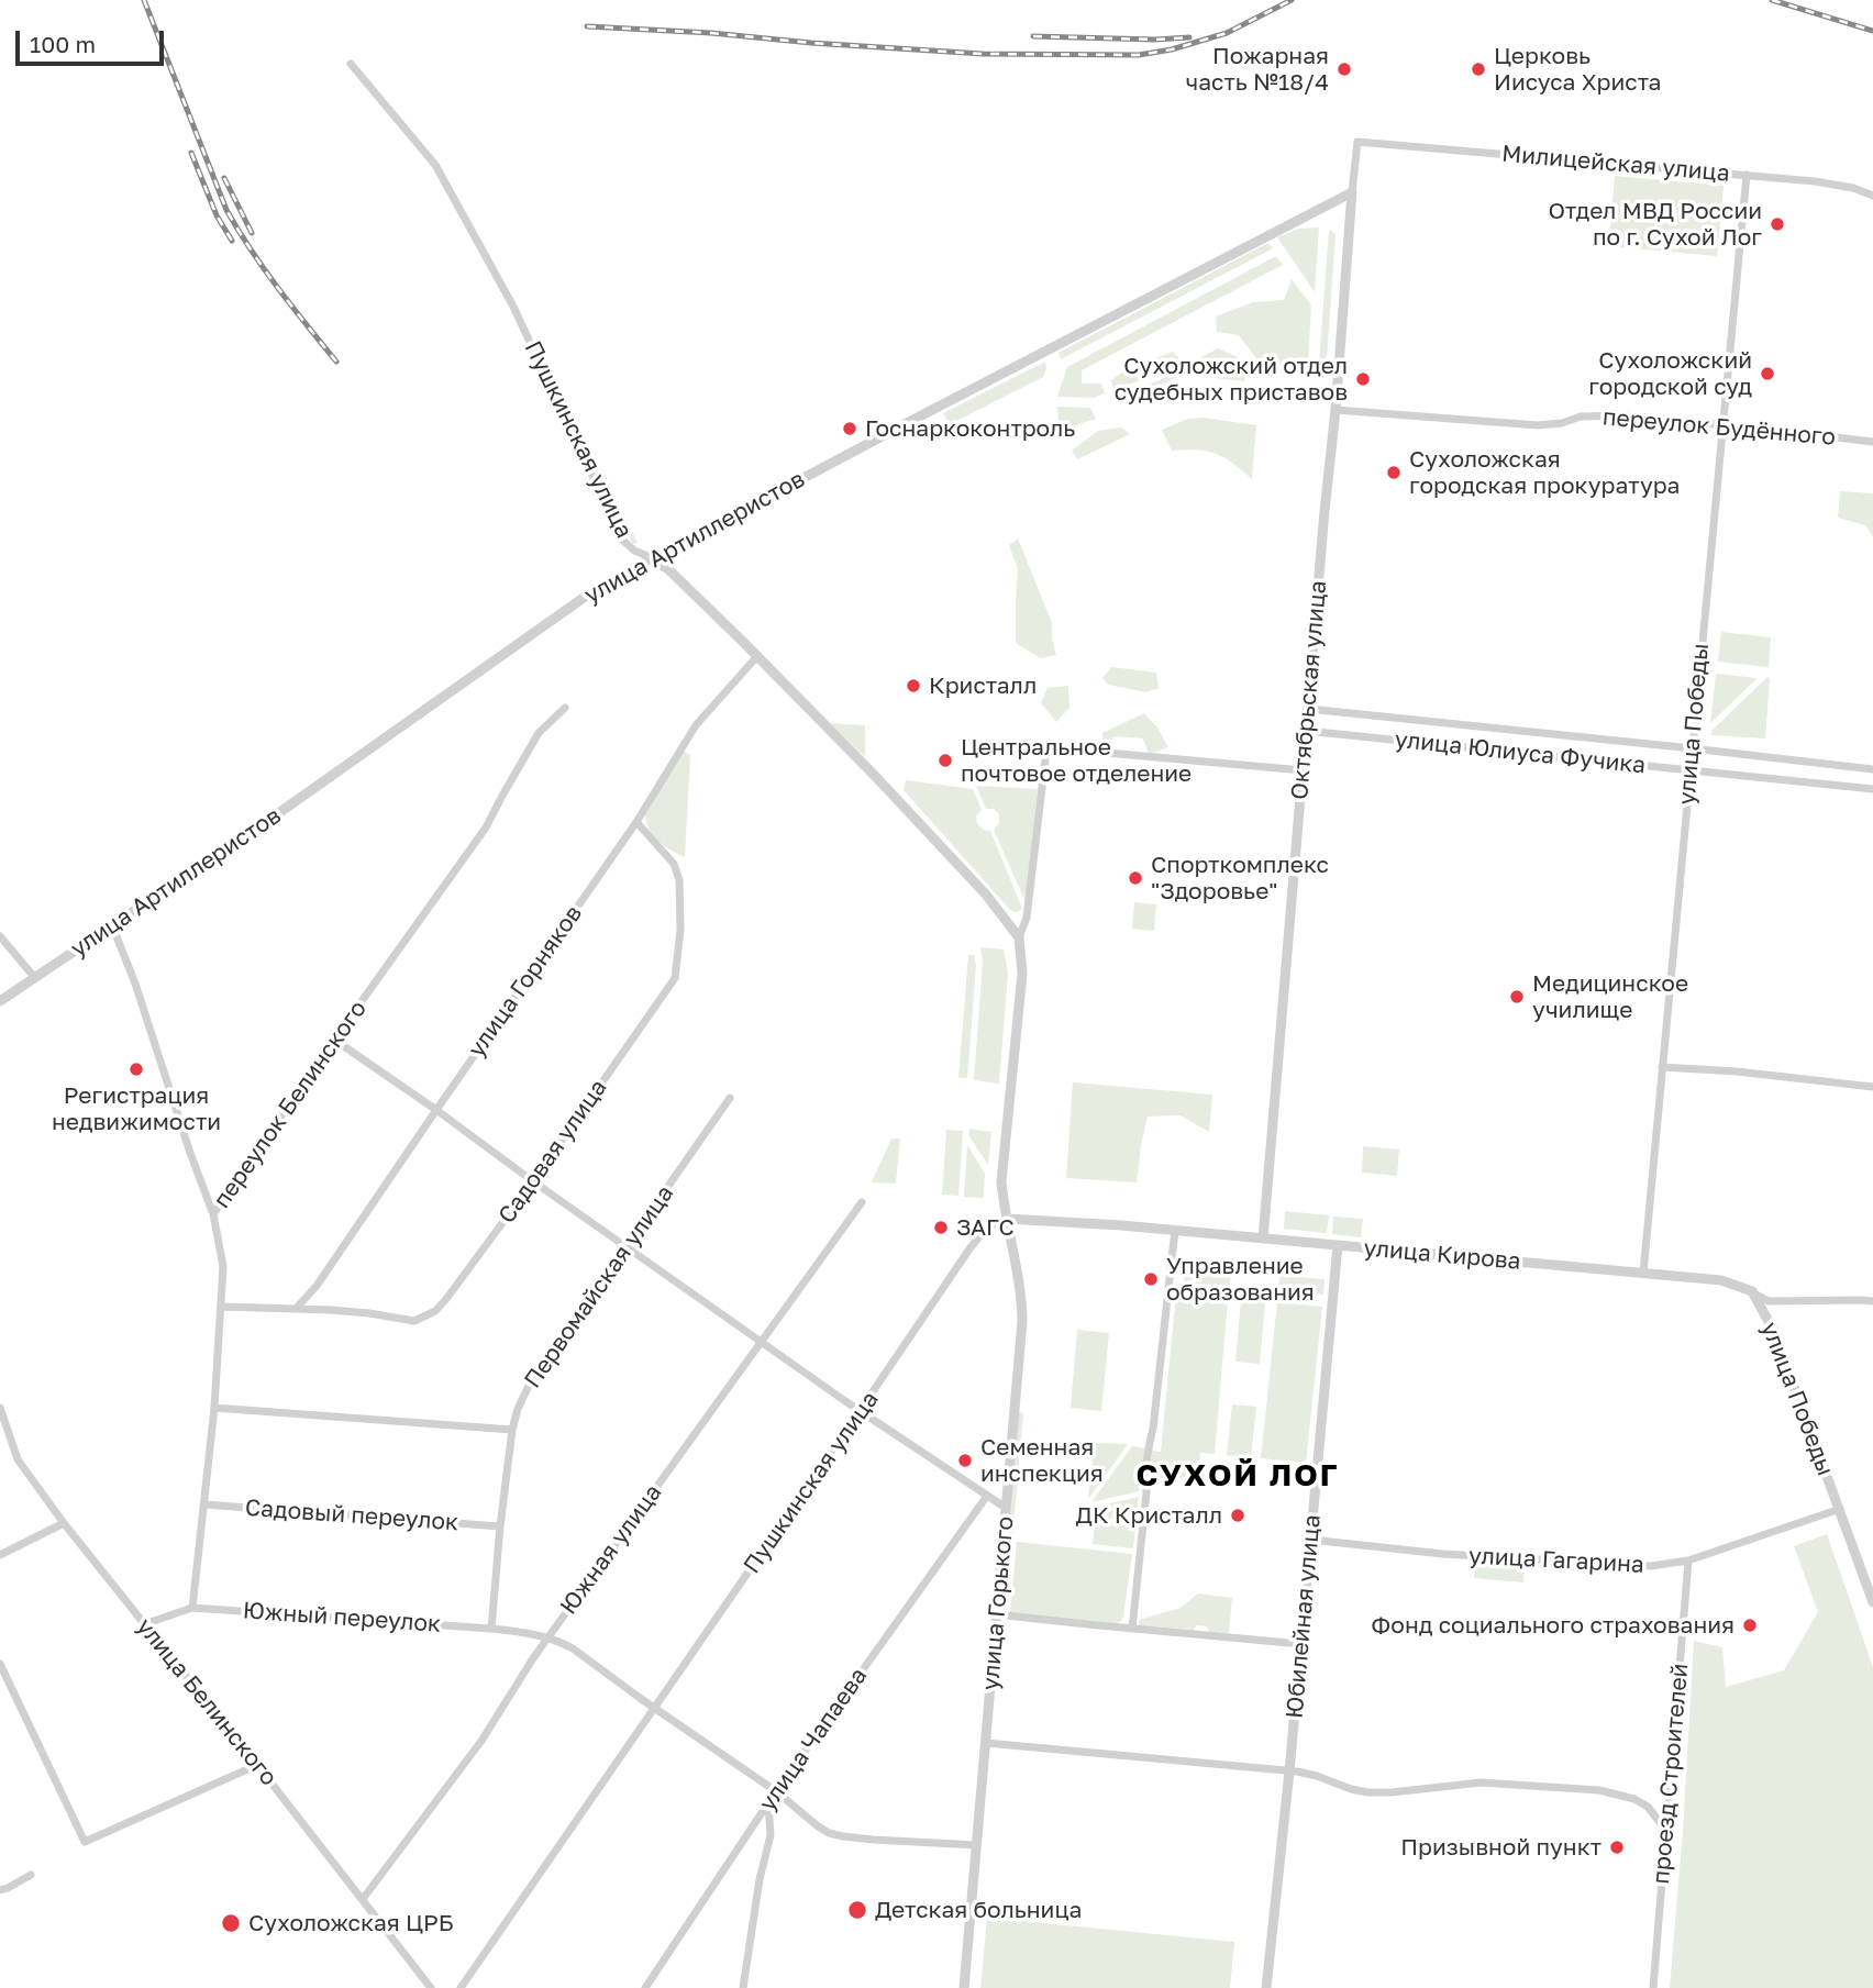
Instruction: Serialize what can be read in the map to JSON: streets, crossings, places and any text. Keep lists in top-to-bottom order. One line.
{"streets":{"street":["Милицейская улица","переулок Будённого","Пушкинская улица","улица Артиллеристов","Октябрьская улица","улица Победы","улица Юлиуса Фучика","улица Горняков","переулок Белинского","Садовая улица","улица Кирова","Первомайская улица","Садовый переулок","Южная улица","улица Гагарина","улица Горького","Юбилейная улица","Южный переулок","улица Белинского","улица Чапаева","проезд Строителей"]},"crossings":[["Милицейская улица","Октябрьская улица"],["Милицейская улица","улица Победы"],["переулок Будённого","Октябрьская улица"],["переулок Будённого","улица Победы"],["Пушкинская улица","улица Артиллеристов"],["Пушкинская улица","улица Горняков"],["Пушкинская улица","улица Кирова"],["Пушкинская улица","улица Горького"],["Пушкинская улица","Южный переулок"],["улица Артиллеристов","Октябрьская улица"],["Октябрьская улица","улица Юлиуса Фучика"],["Октябрьская улица","улица Кирова"],["улица Победы","улица Юлиуса Фучика"],["улица Победы","улица Кирова"],["улица Победы","улица Гагарина"],["улица Горняков","Садовая улица"],["переулок Белинского","Садовый переулок"],["переулок Белинского","Южный переулок"],["улица Кирова","улица Горького"],["улица Кирова","Юбилейная улица"],["Первомайская улица","Садовый переулок"],["Первомайская улица","Южный переулок"],["Южная улица","Южный переулок"],["Южная улица","улица Белинского"],["улица Гагарина","Юбилейная улица"],["улица Гагарина","проезд Строителей"],["улица Горького","Южный переулок"],["Южный переулок","улица Чапаева"]],"districts":["СУХОЙ ЛОГ"],"places":["Пожарная часть №18/4","Церковь Иисуса Христа","Отдел МВД России по г. Сухой Лог","Сухоложский городской суд","Сухоложский отдел судебных приставов","Госнаркоконтроль","Сухоложская городская прокуратура","Кристалл","Центральное почтовое отделение","Спорткомплекс \"Здоровье\"","Медицинское училище","Регистрация недвижимости","ЗАГС","Управление образования","Семенная инспекция","ДК Кристалл","Фонд социального страхования","Призывной пункт","Детская больница","Сухоложская ЦРБ"],"scale_bar":"100 m"}
